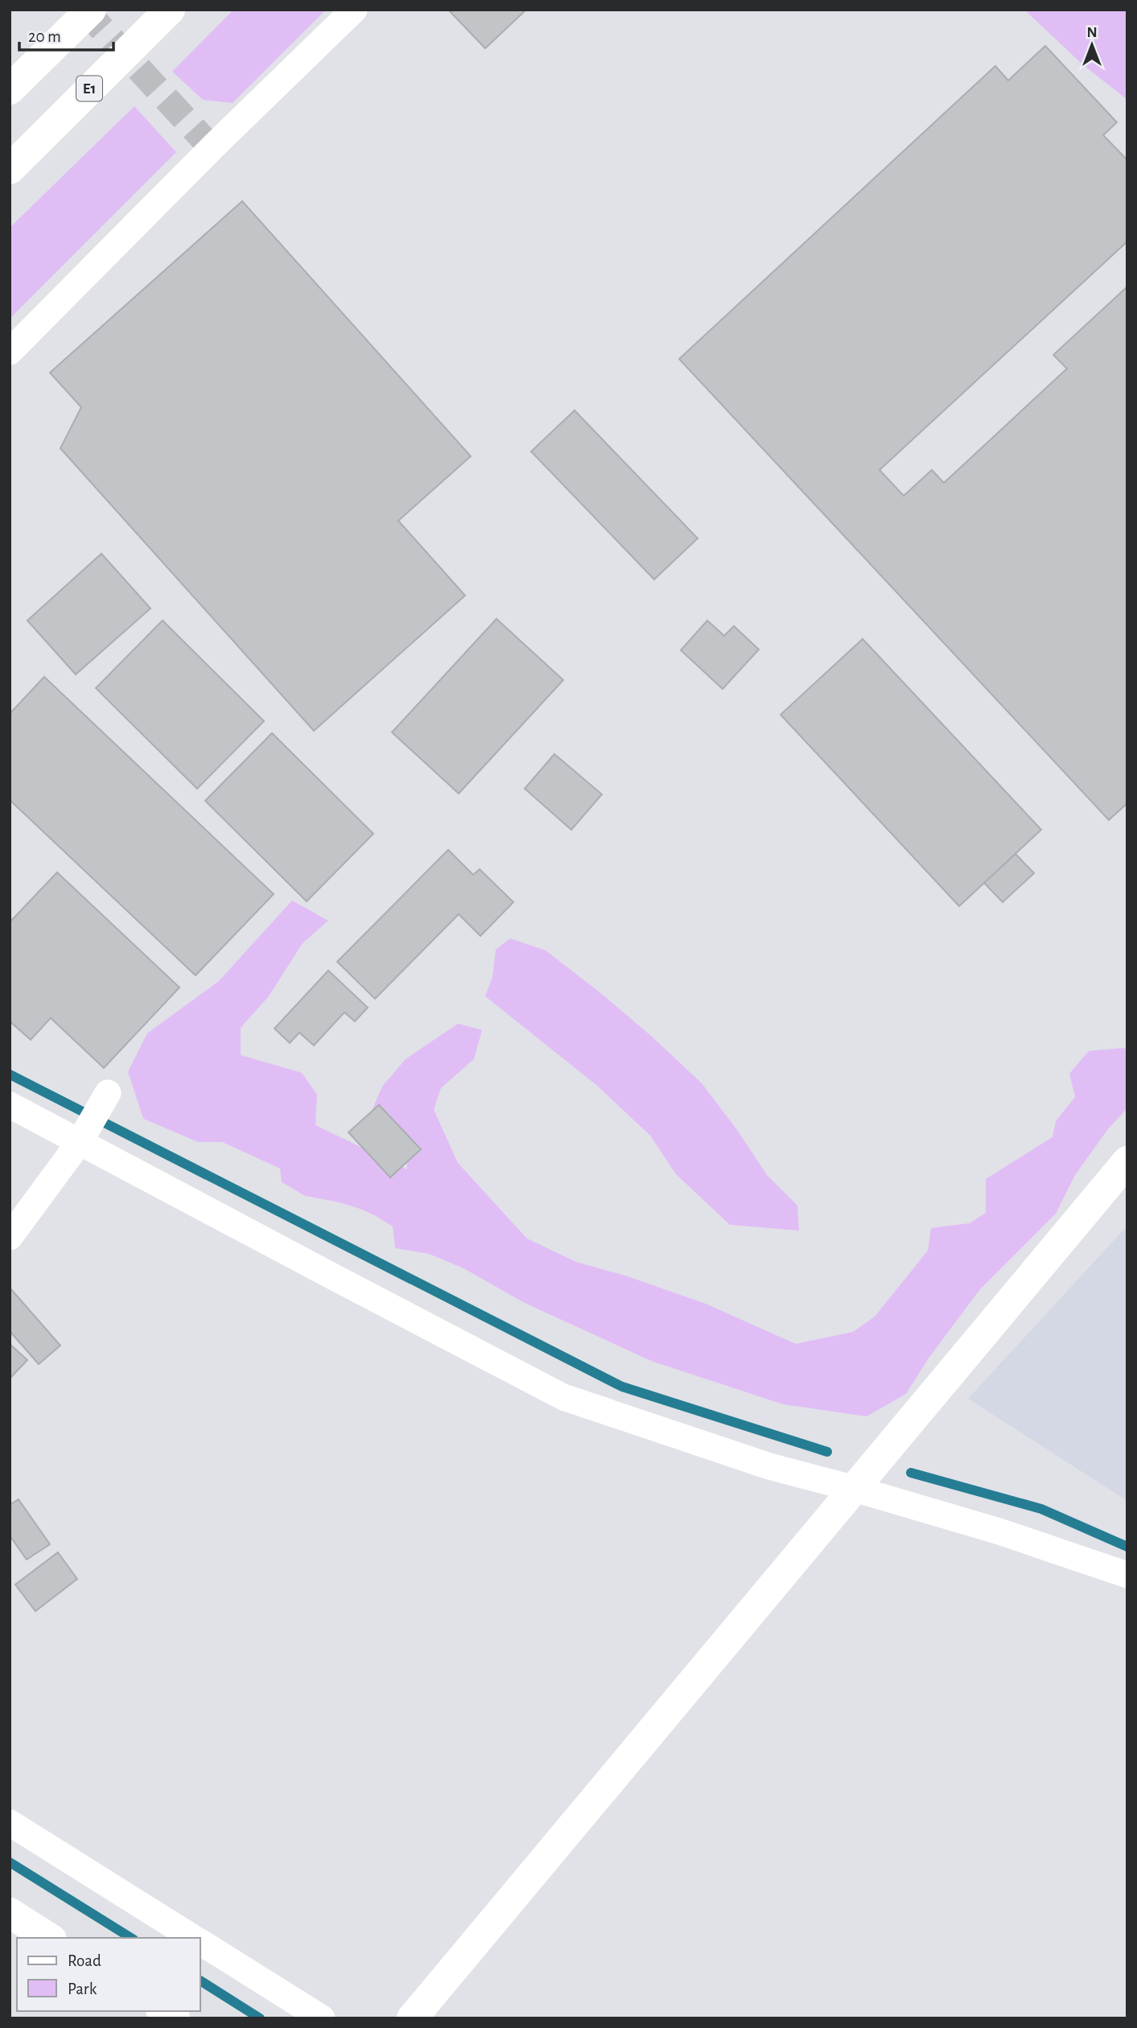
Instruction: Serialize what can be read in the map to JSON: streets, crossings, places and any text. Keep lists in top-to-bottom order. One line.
{"streets":{"main road":["E1"]},"legend":["Road","Park"],"scale_bar":"20 m","north":"top"}
